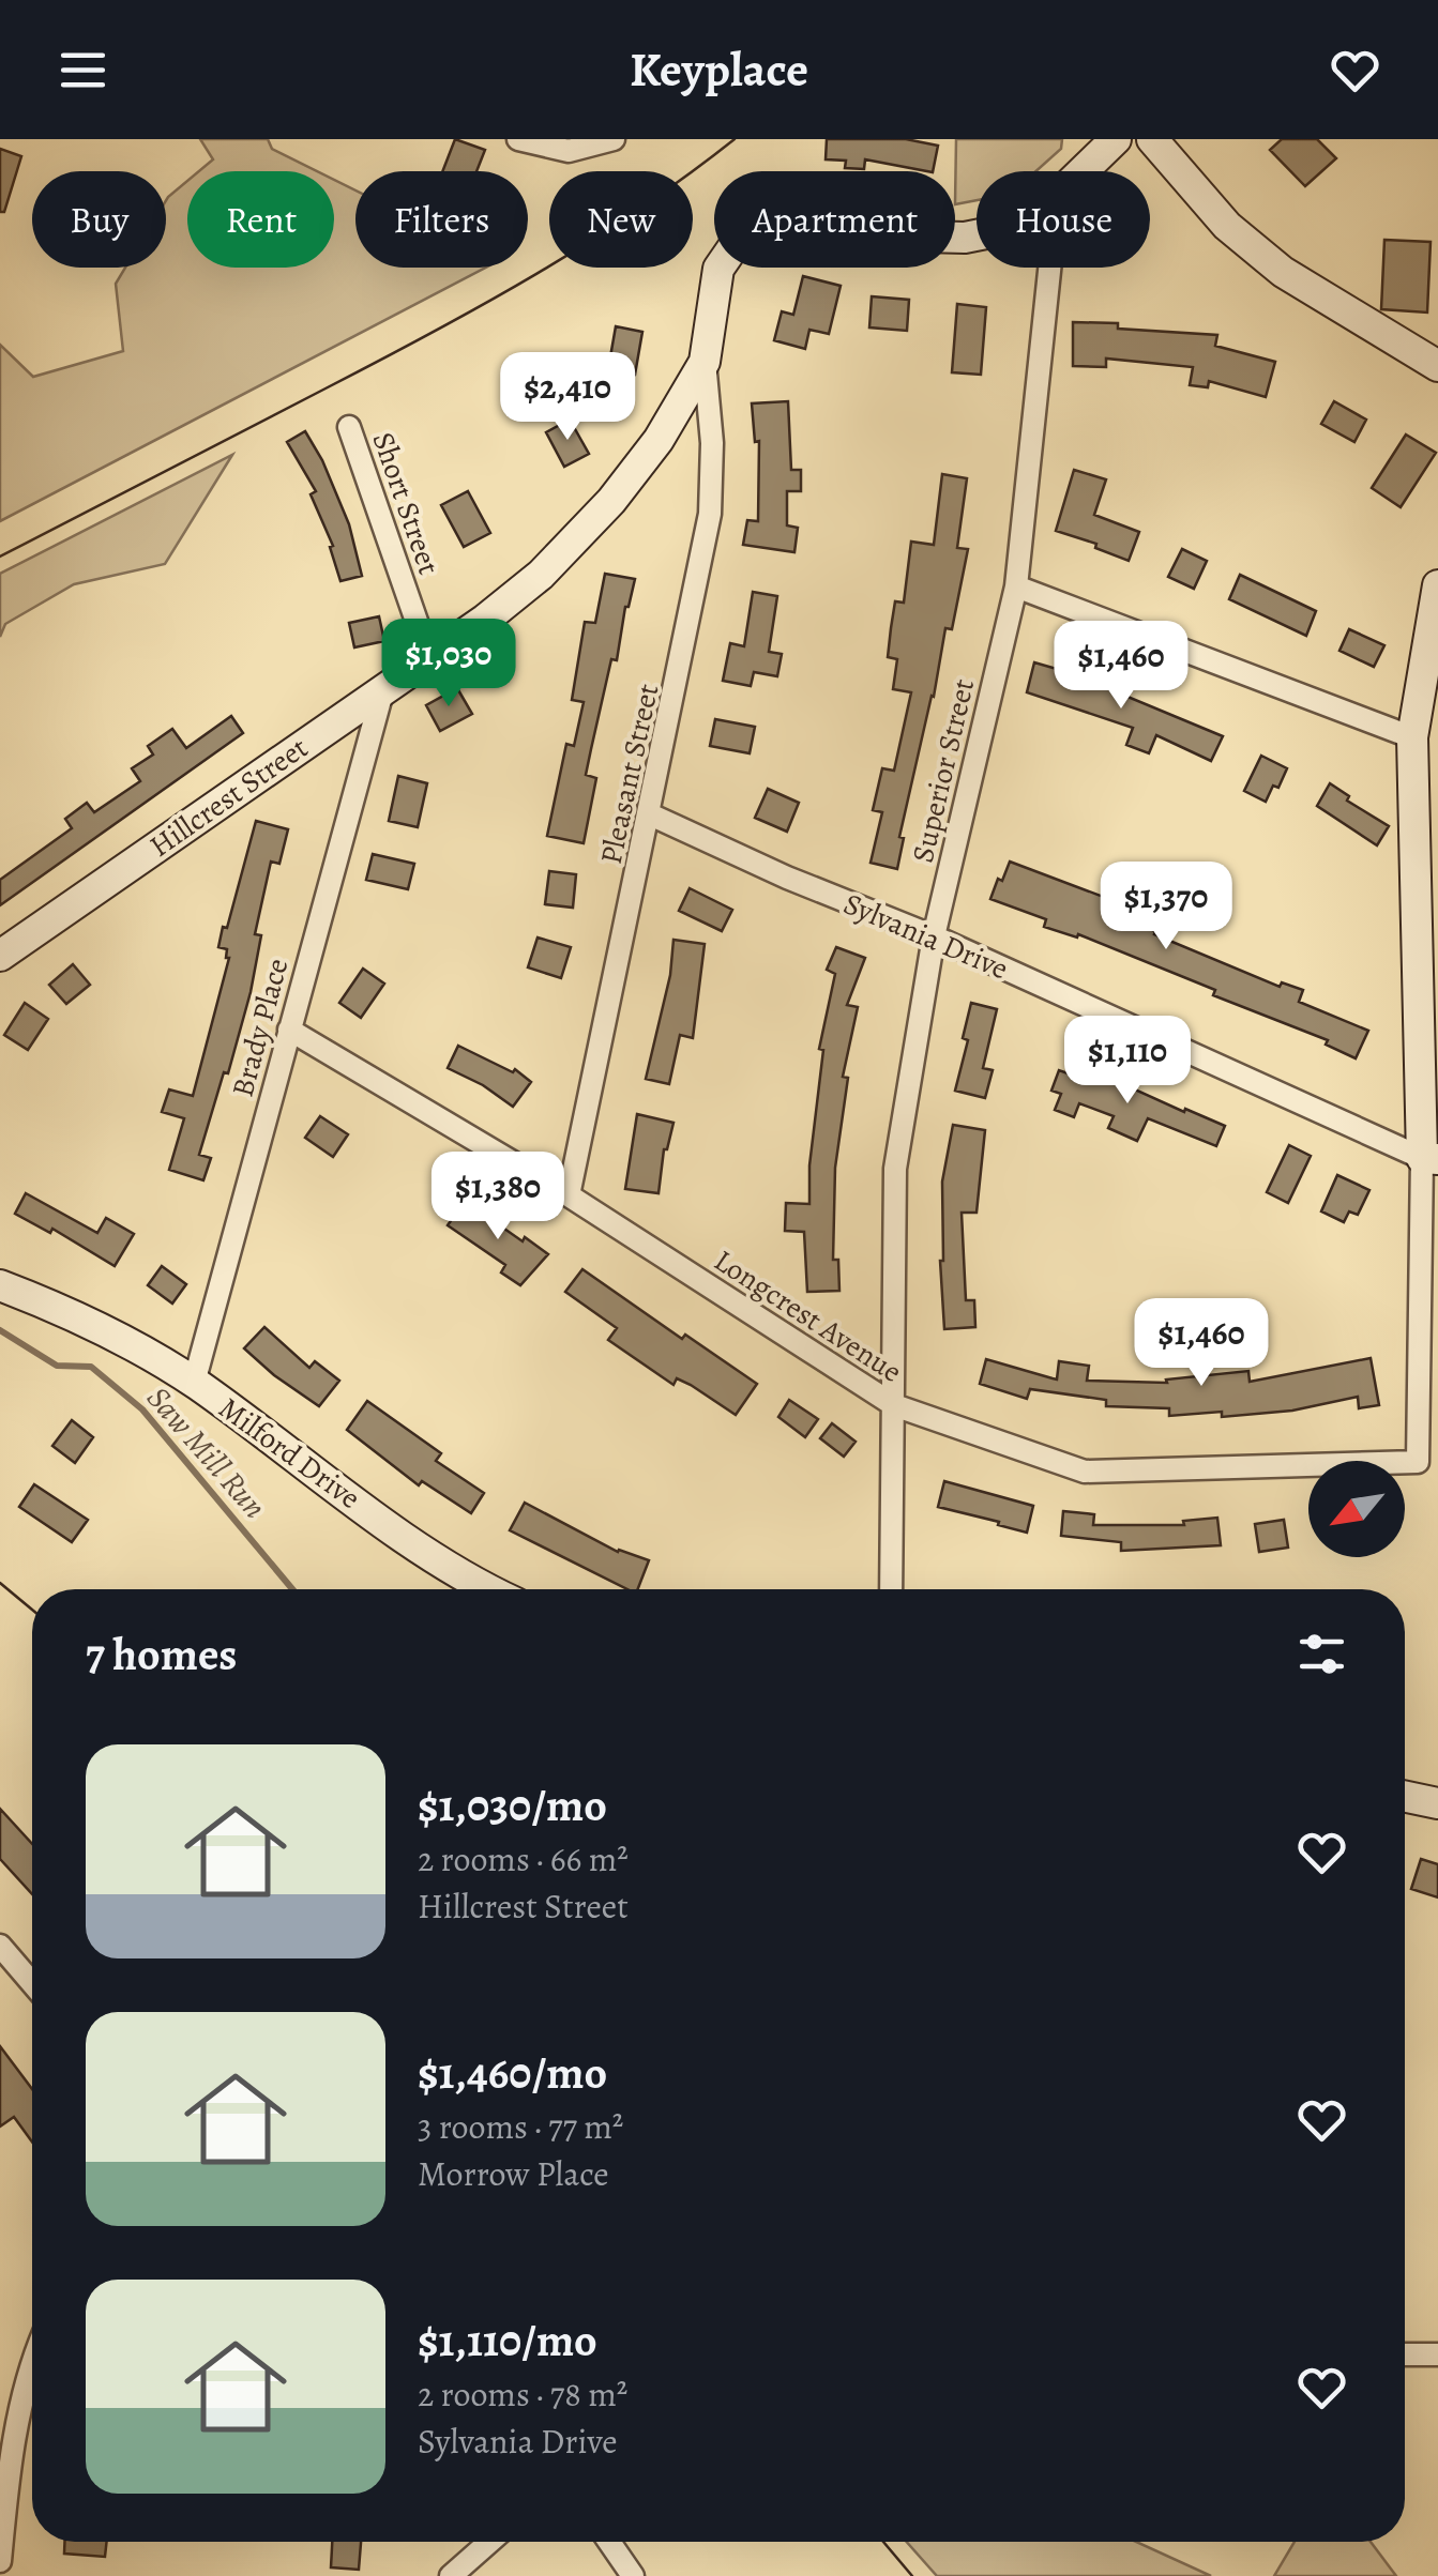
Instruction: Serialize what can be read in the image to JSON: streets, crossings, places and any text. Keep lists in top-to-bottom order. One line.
{"streets":{"street":["Short Street","Superior Street","Pleasant Street","Hillcrest Street","Sylvania Drive","Brady Place","Longcrest Avenue","Milford Drive"]},"crossings":[["Short Street","Hillcrest Street"],["Superior Street","Sylvania Drive"],["Superior Street","Longcrest Avenue"],["Pleasant Street","Hillcrest Street"],["Pleasant Street","Sylvania Drive"],["Pleasant Street","Longcrest Avenue"],["Hillcrest Street","Brady Place"],["Sylvania Drive","Longcrest Avenue"],["Brady Place","Longcrest Avenue"],["Brady Place","Milford Drive"]],"water":["Saw Mill Run"],"north":"bottom left","page":{"header":"Keyplace","chip":["Buy","Rent","Filters","New","Apartment","House"],"price":["$2,410","$1,030","$1,460","$1,370","$1,110","$1,380","$1,460"],"heading":"7 homes","list":[{"name":"$1,030/mo","note":"2 rooms · 66 m² · Hillcrest Street"},{"name":"$1,460/mo","note":"3 rooms · 77 m² · Morrow Place"},{"name":"$1,110/mo","note":"2 rooms · 78 m² · Sylvania Drive"}]}}
